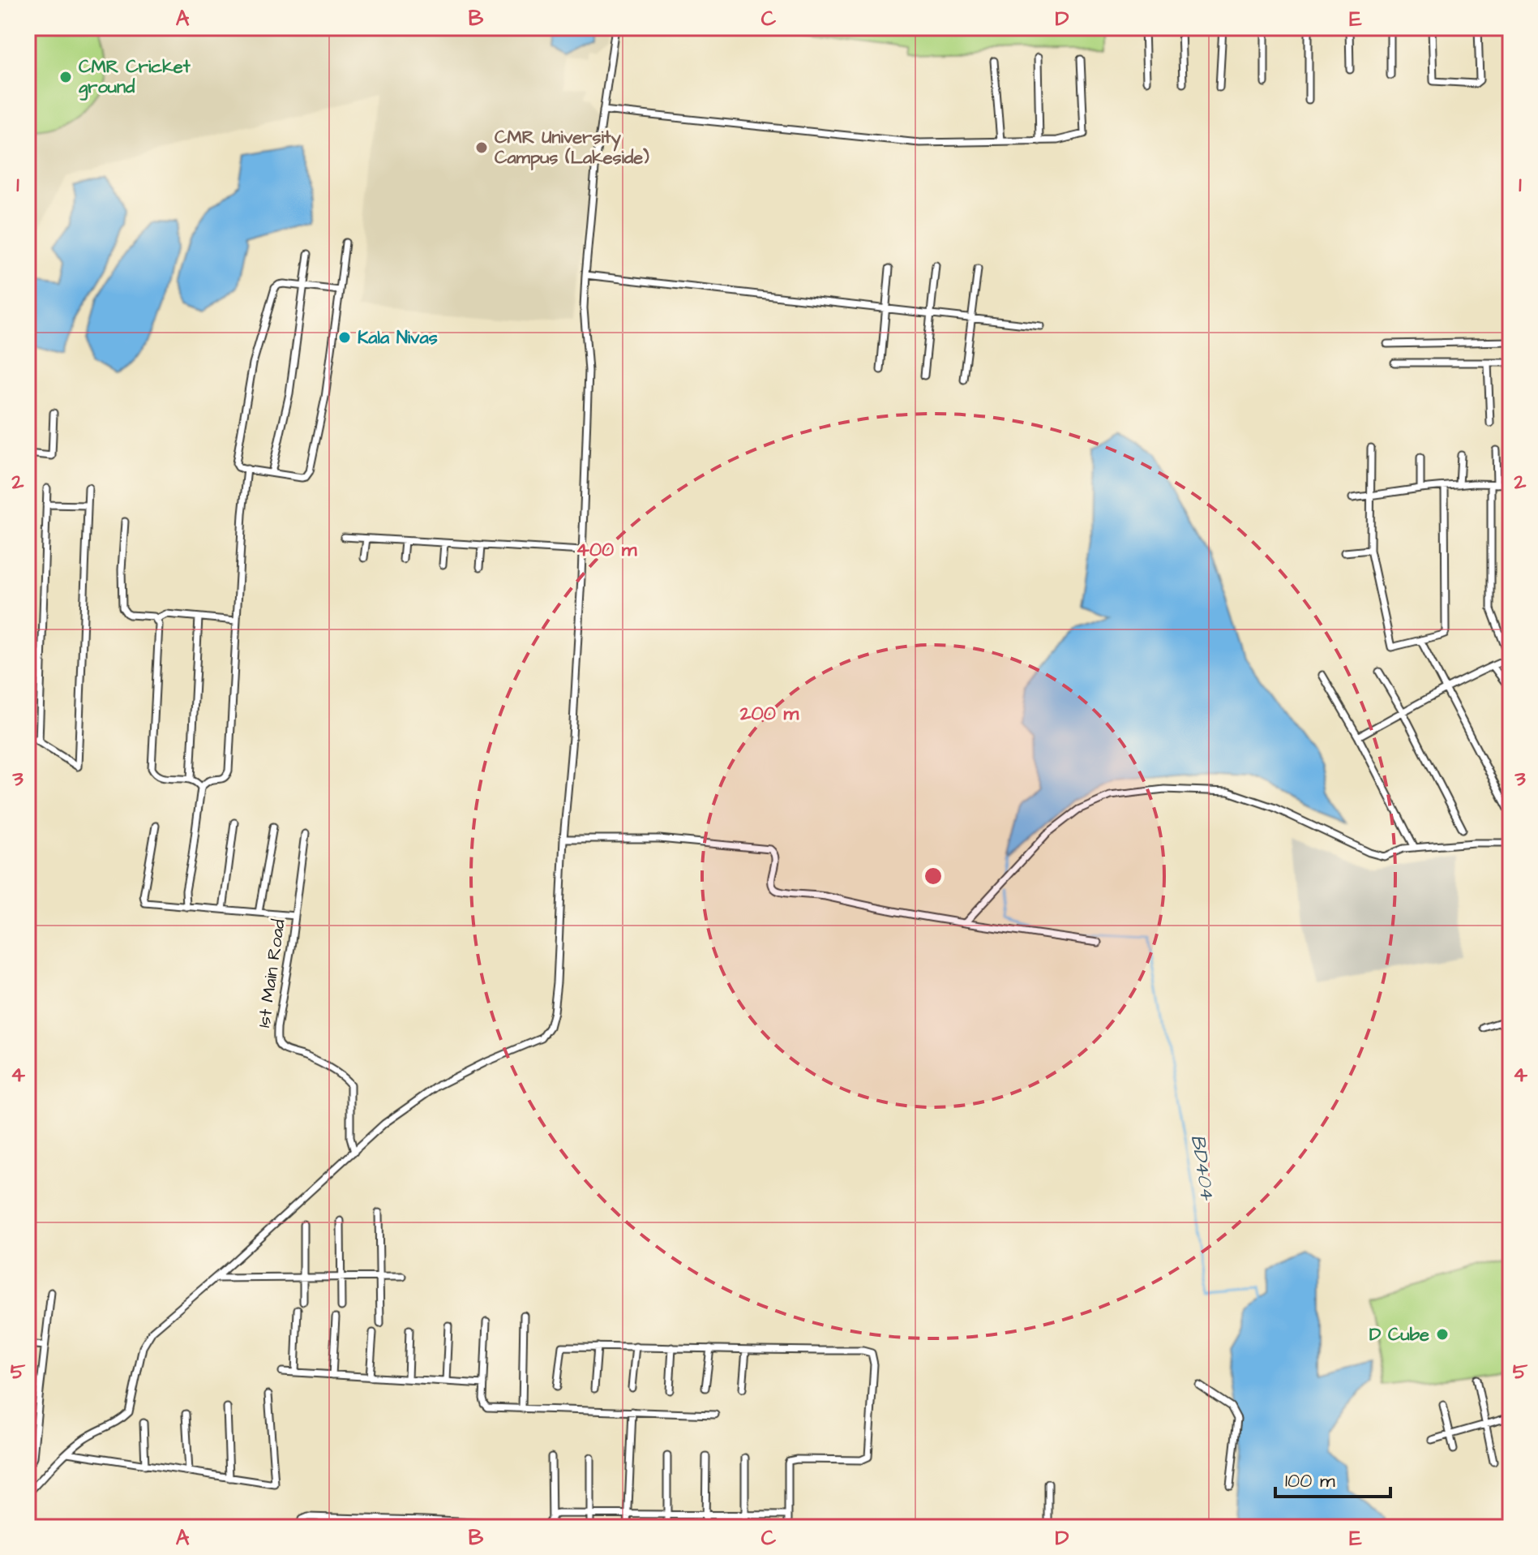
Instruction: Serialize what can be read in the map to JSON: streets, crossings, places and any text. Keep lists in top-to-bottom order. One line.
{"streets":{"street":["1st Main Road"]},"water":["BD404"],"places":["CMR Cricket ground","CMR University Campus (Lakeside)","Kala Nivas","D Cube"],"scale_bar":"100 m","grid":{"columns":["A","B","C","D","E"],"rows":["1","2","3","4","5"]},"rings":["400 m","200 m"]}
